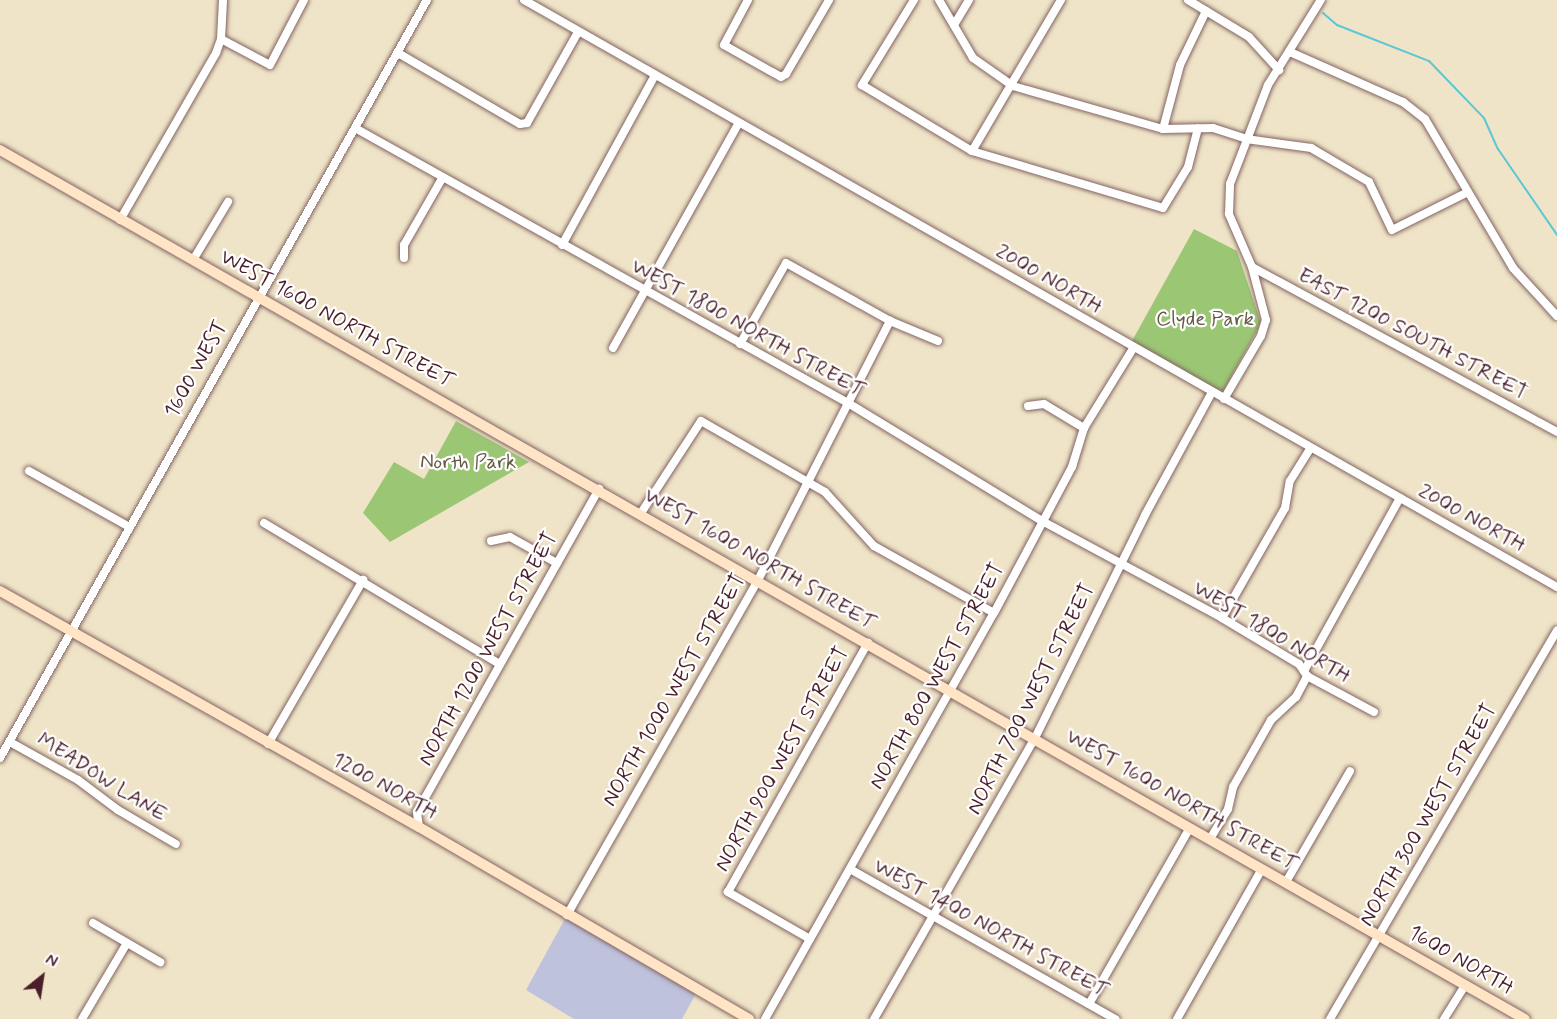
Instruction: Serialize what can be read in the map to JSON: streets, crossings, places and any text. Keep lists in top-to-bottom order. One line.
{"streets":{"street":["2000 NORTH","WEST 1600 NORTH STREET","WEST 1800 NORTH STREET","EAST 1200 SOUTH STREET","1600 WEST","WEST 1800 NORTH","NORTH 1200 WEST STREET","NORTH 800 WEST STREET","NORTH 1000 WEST STREET","NORTH 700 WEST STREET","NORTH 900 WEST STREET","MEADOW LANE","1200 NORTH","NORTH 300 WEST STREET","WEST 1400 NORTH STREET","1600 NORTH"]},"crossings":[["2000 NORTH","NORTH 800 WEST STREET"],["2000 NORTH","NORTH 700 WEST STREET"],["WEST 1600 NORTH STREET","1600 WEST"],["WEST 1600 NORTH STREET","NORTH 1200 WEST STREET"],["WEST 1600 NORTH STREET","NORTH 800 WEST STREET"],["WEST 1600 NORTH STREET","NORTH 1000 WEST STREET"],["WEST 1600 NORTH STREET","NORTH 700 WEST STREET"],["WEST 1600 NORTH STREET","NORTH 900 WEST STREET"],["WEST 1600 NORTH STREET","NORTH 300 WEST STREET"],["WEST 1600 NORTH STREET","1600 NORTH"],["WEST 1800 NORTH STREET","1600 WEST"],["WEST 1800 NORTH STREET","WEST 1800 NORTH"],["WEST 1800 NORTH STREET","NORTH 800 WEST STREET"],["WEST 1800 NORTH STREET","NORTH 1000 WEST STREET"],["WEST 1800 NORTH STREET","NORTH 700 WEST STREET"],["1600 WEST","MEADOW LANE"],["1600 WEST","1200 NORTH"],["WEST 1800 NORTH","NORTH 700 WEST STREET"],["NORTH 1200 WEST STREET","1200 NORTH"],["NORTH 800 WEST STREET","NORTH 900 WEST STREET"],["NORTH 800 WEST STREET","WEST 1400 NORTH STREET"],["NORTH 1000 WEST STREET","1200 NORTH"],["NORTH 700 WEST STREET","WEST 1400 NORTH STREET"],["NORTH 300 WEST STREET","1600 NORTH"]],"parks":["Clyde Park","North Park"],"north":"top right"}
